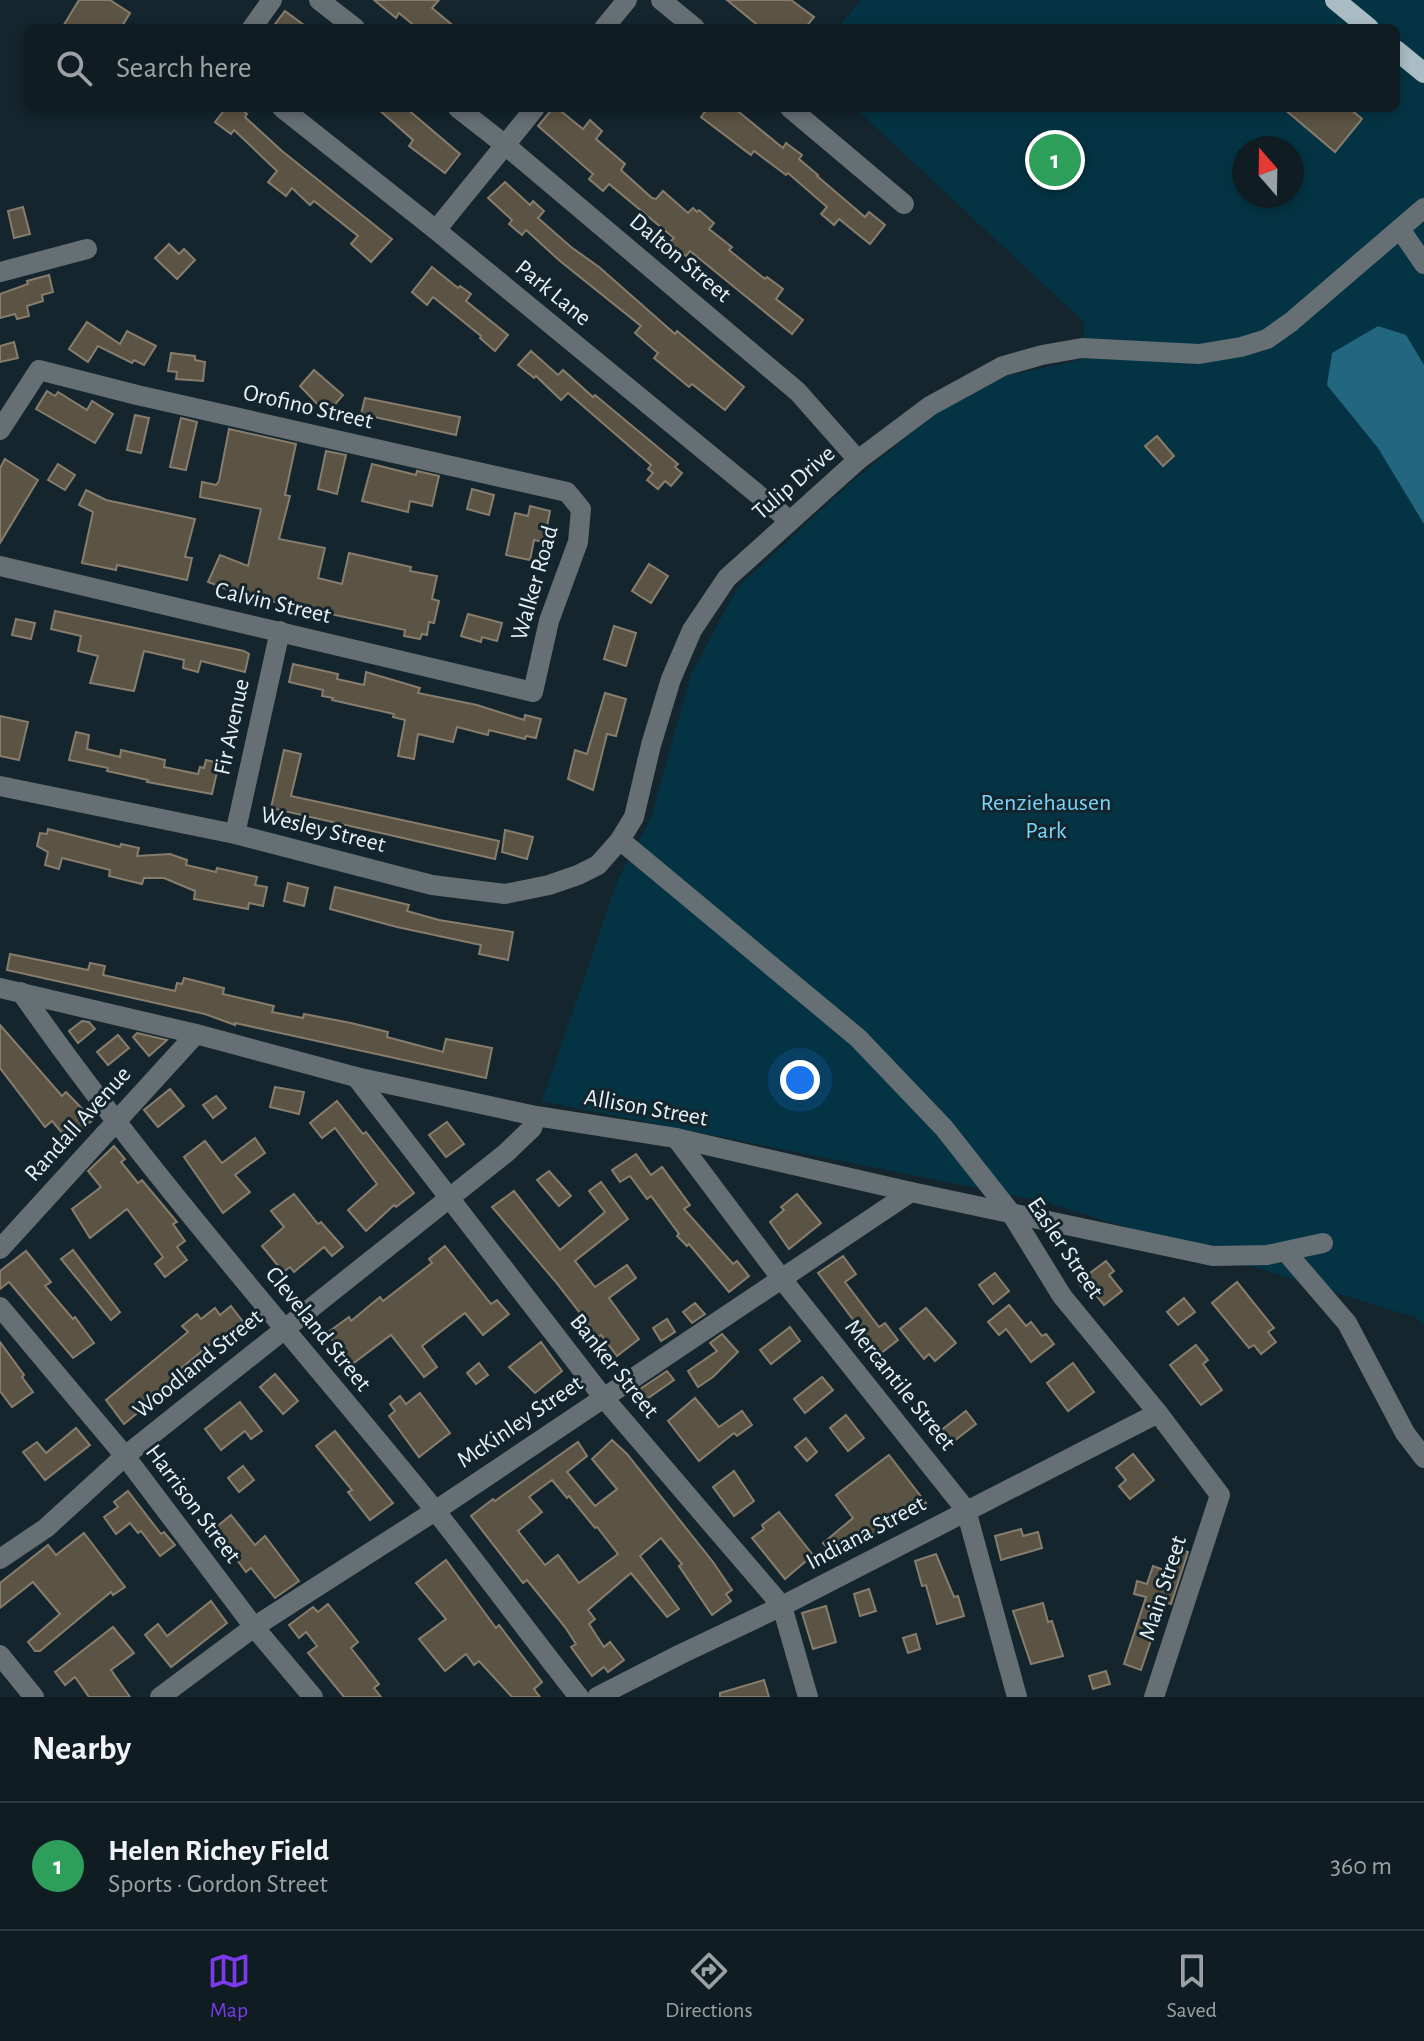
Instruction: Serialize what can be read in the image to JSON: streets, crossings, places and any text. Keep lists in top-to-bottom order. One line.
{"streets":{"street":["Dalton Street","Park Lane","Orofino Street","Tulip Drive","Walker Road","Calvin Street","Fir Avenue","Wesley Street","Allison Street","Randall Avenue","Easler Street","Cleveland Street","Woodland Street","Banker Street","Mercantile Street","McKinley Street","Harrison Street","Indiana Street","Main Street"]},"crossings":[["Dalton Street","Tulip Drive"],["Park Lane","Tulip Drive"],["Orofino Street","Walker Road"],["Tulip Drive","Wesley Street"],["Tulip Drive","Easler Street"],["Walker Road","Calvin Street"],["Calvin Street","Fir Avenue"],["Fir Avenue","Wesley Street"],["Wesley Street","Easler Street"],["Allison Street","Randall Avenue"],["Allison Street","Easler Street"],["Allison Street","Cleveland Street"],["Allison Street","Woodland Street"],["Allison Street","Banker Street"],["Allison Street","Mercantile Street"],["Allison Street","McKinley Street"],["Randall Avenue","Cleveland Street"],["Easler Street","Indiana Street"],["Easler Street","Main Street"],["Cleveland Street","Woodland Street"],["Cleveland Street","McKinley Street"],["Woodland Street","Banker Street"],["Woodland Street","Harrison Street"],["Banker Street","McKinley Street"],["Banker Street","Indiana Street"],["Mercantile Street","McKinley Street"],["Mercantile Street","Indiana Street"],["McKinley Street","Harrison Street"]],"parks":["Renziehausen Park"],"north":"top","page":{"search":"Search here","pins":"1","heading":"Nearby","list":[{"mark":"1","name":"Helen Richey Field","note":"Sports · Gordon Street","value":"360 m"}],"nav":["Map","Directions","Saved"]}}
